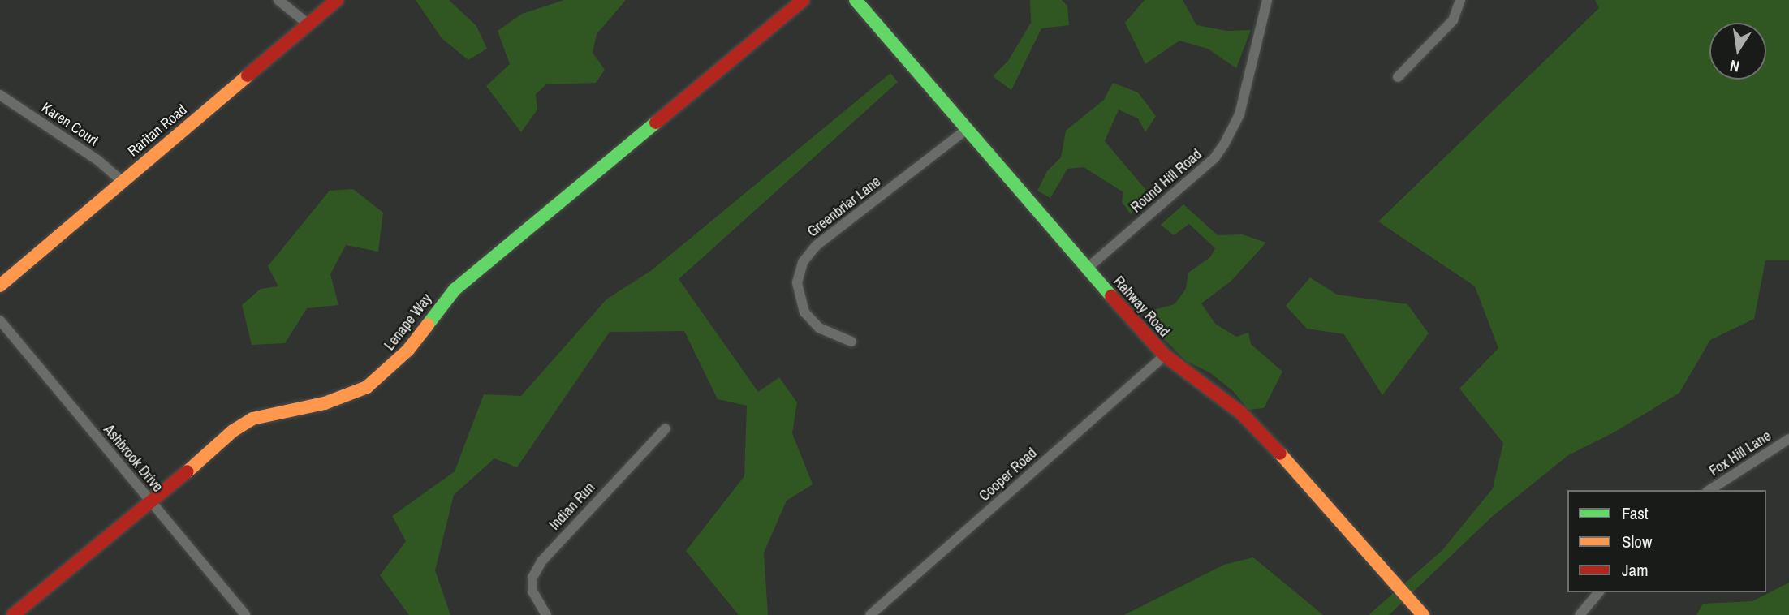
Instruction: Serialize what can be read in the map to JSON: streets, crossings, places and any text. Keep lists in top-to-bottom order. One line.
{"streets":{"street":["Karen Court","Raritan Road","Round Hill Road","Greenbriar Lane","Rahway Road","Lenape Way","Fox Hill Lane","Ashbrook Drive","Cooper Road","Indian Run"]},"crossings":[["Karen Court","Raritan Road"],["Round Hill Road","Rahway Road"],["Greenbriar Lane","Rahway Road"],["Rahway Road","Cooper Road"],["Lenape Way","Ashbrook Drive"]],"legend":["Fast","Slow","Jam"],"north":"bottom"}
